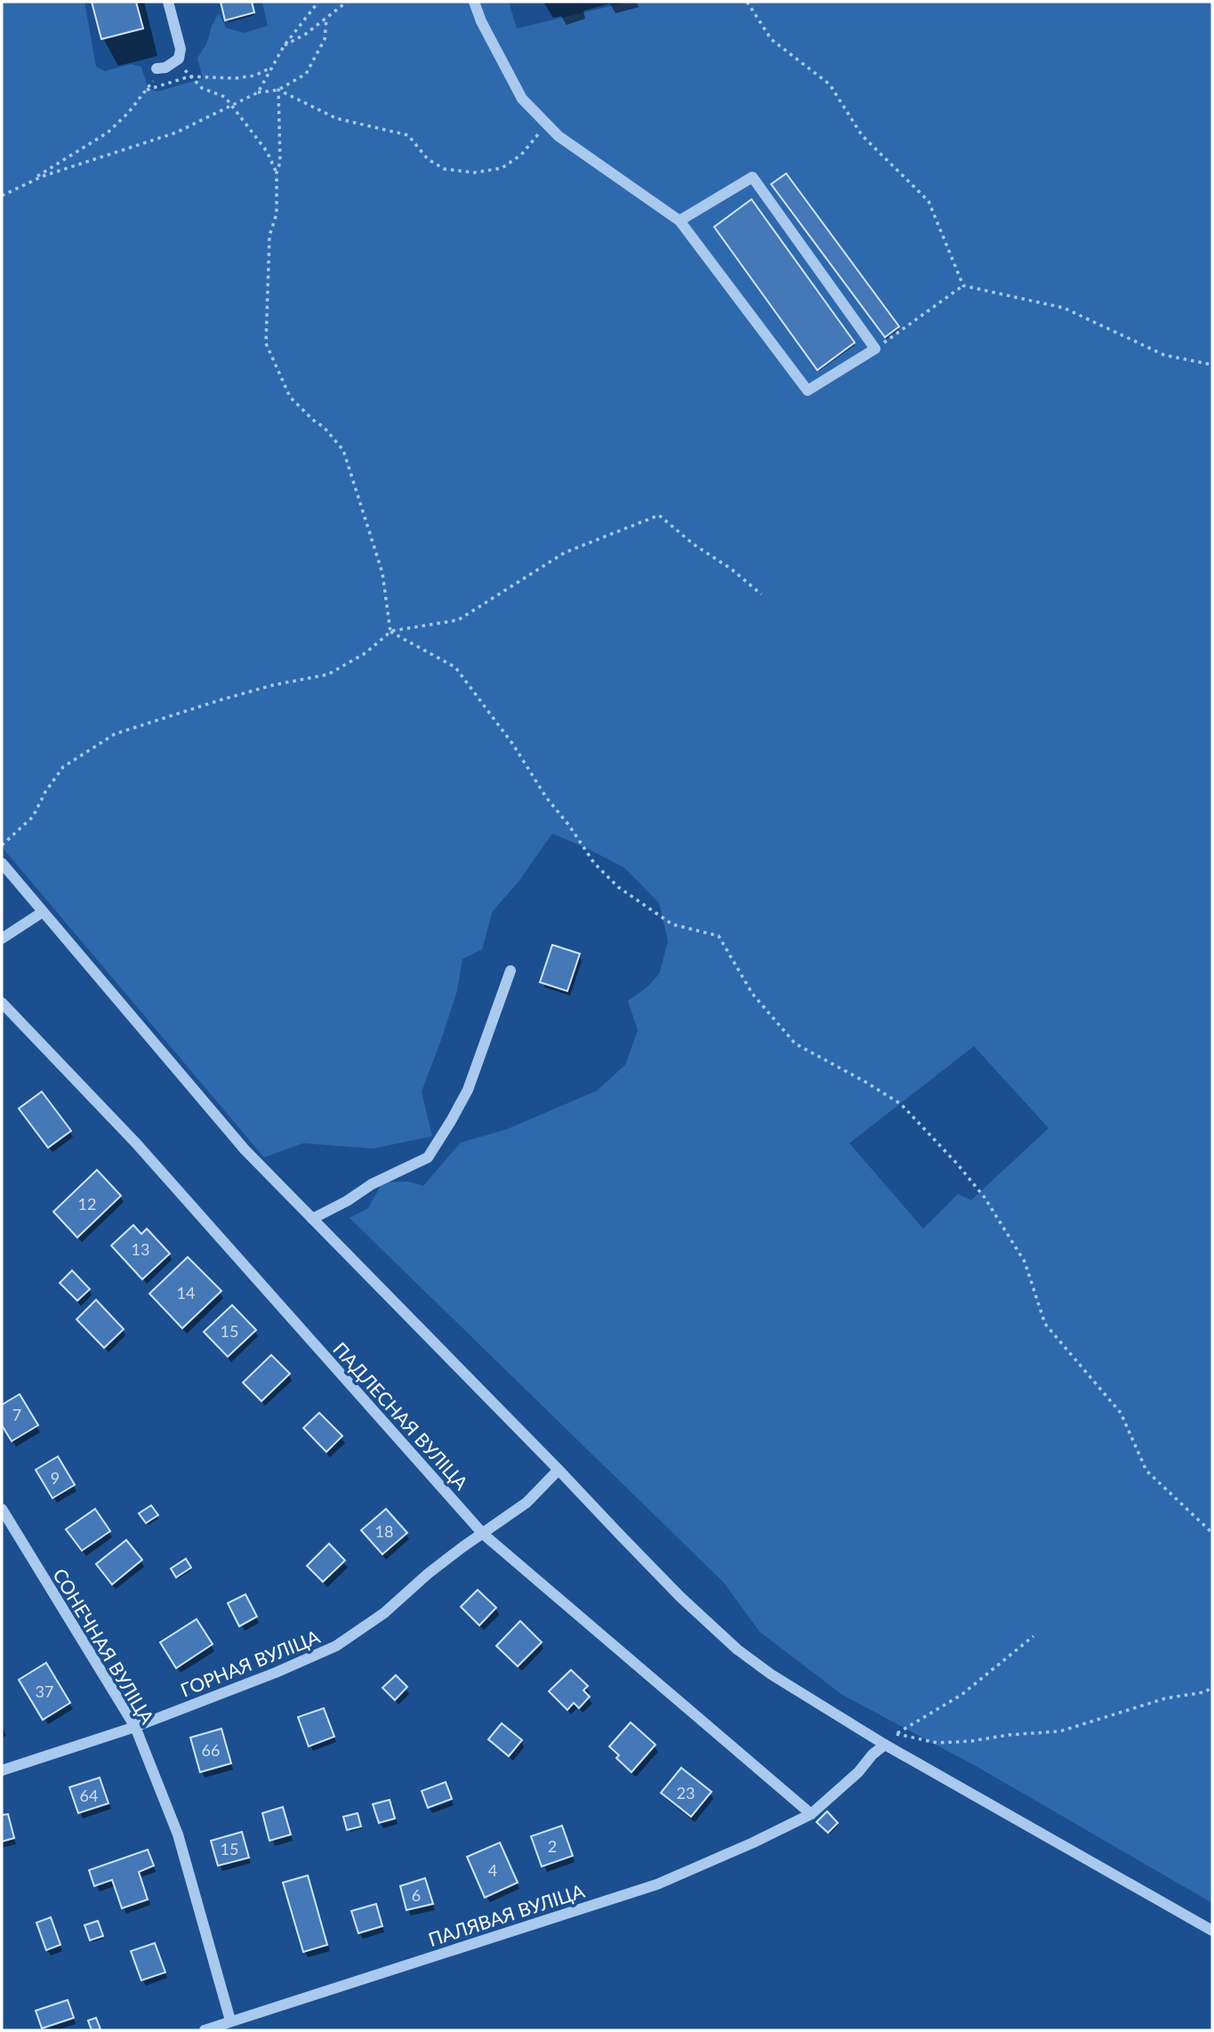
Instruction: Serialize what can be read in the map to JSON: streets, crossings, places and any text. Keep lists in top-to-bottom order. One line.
{"streets":{"street":["ПАДЛЕСНАЯ ВУЛІЦА","СОНЕЧНАЯ ВУЛІЦА","ГОРНАЯ ВУЛІЦА","ПАЛЯВАЯ ВУЛІЦА"]},"crossings":[["ПАДЛЕСНАЯ ВУЛІЦА","ГОРНАЯ ВУЛІЦА"],["ПАДЛЕСНАЯ ВУЛІЦА","ПАЛЯВАЯ ВУЛІЦА"],["СОНЕЧНАЯ ВУЛІЦА","ГОРНАЯ ВУЛІЦА"],["СОНЕЧНАЯ ВУЛІЦА","ПАЛЯВАЯ ВУЛІЦА"]],"house_numbers":["12","13","14","15","7","9","18","37","66","23","64","2","15","4","6"]}
